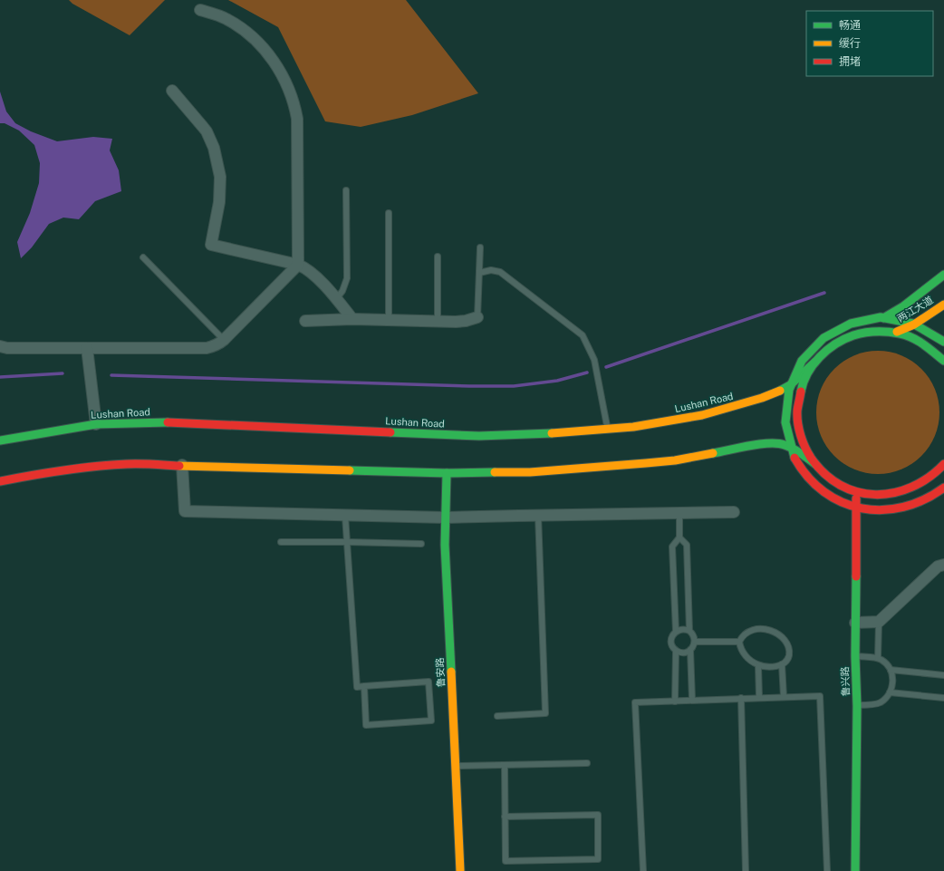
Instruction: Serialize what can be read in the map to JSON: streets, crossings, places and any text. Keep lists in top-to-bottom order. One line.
{"streets":{"main road":["两江大道","Lushan Road","鲁安路","鲁兴路"]},"legend":["畅通","缓行","拥堵"]}
